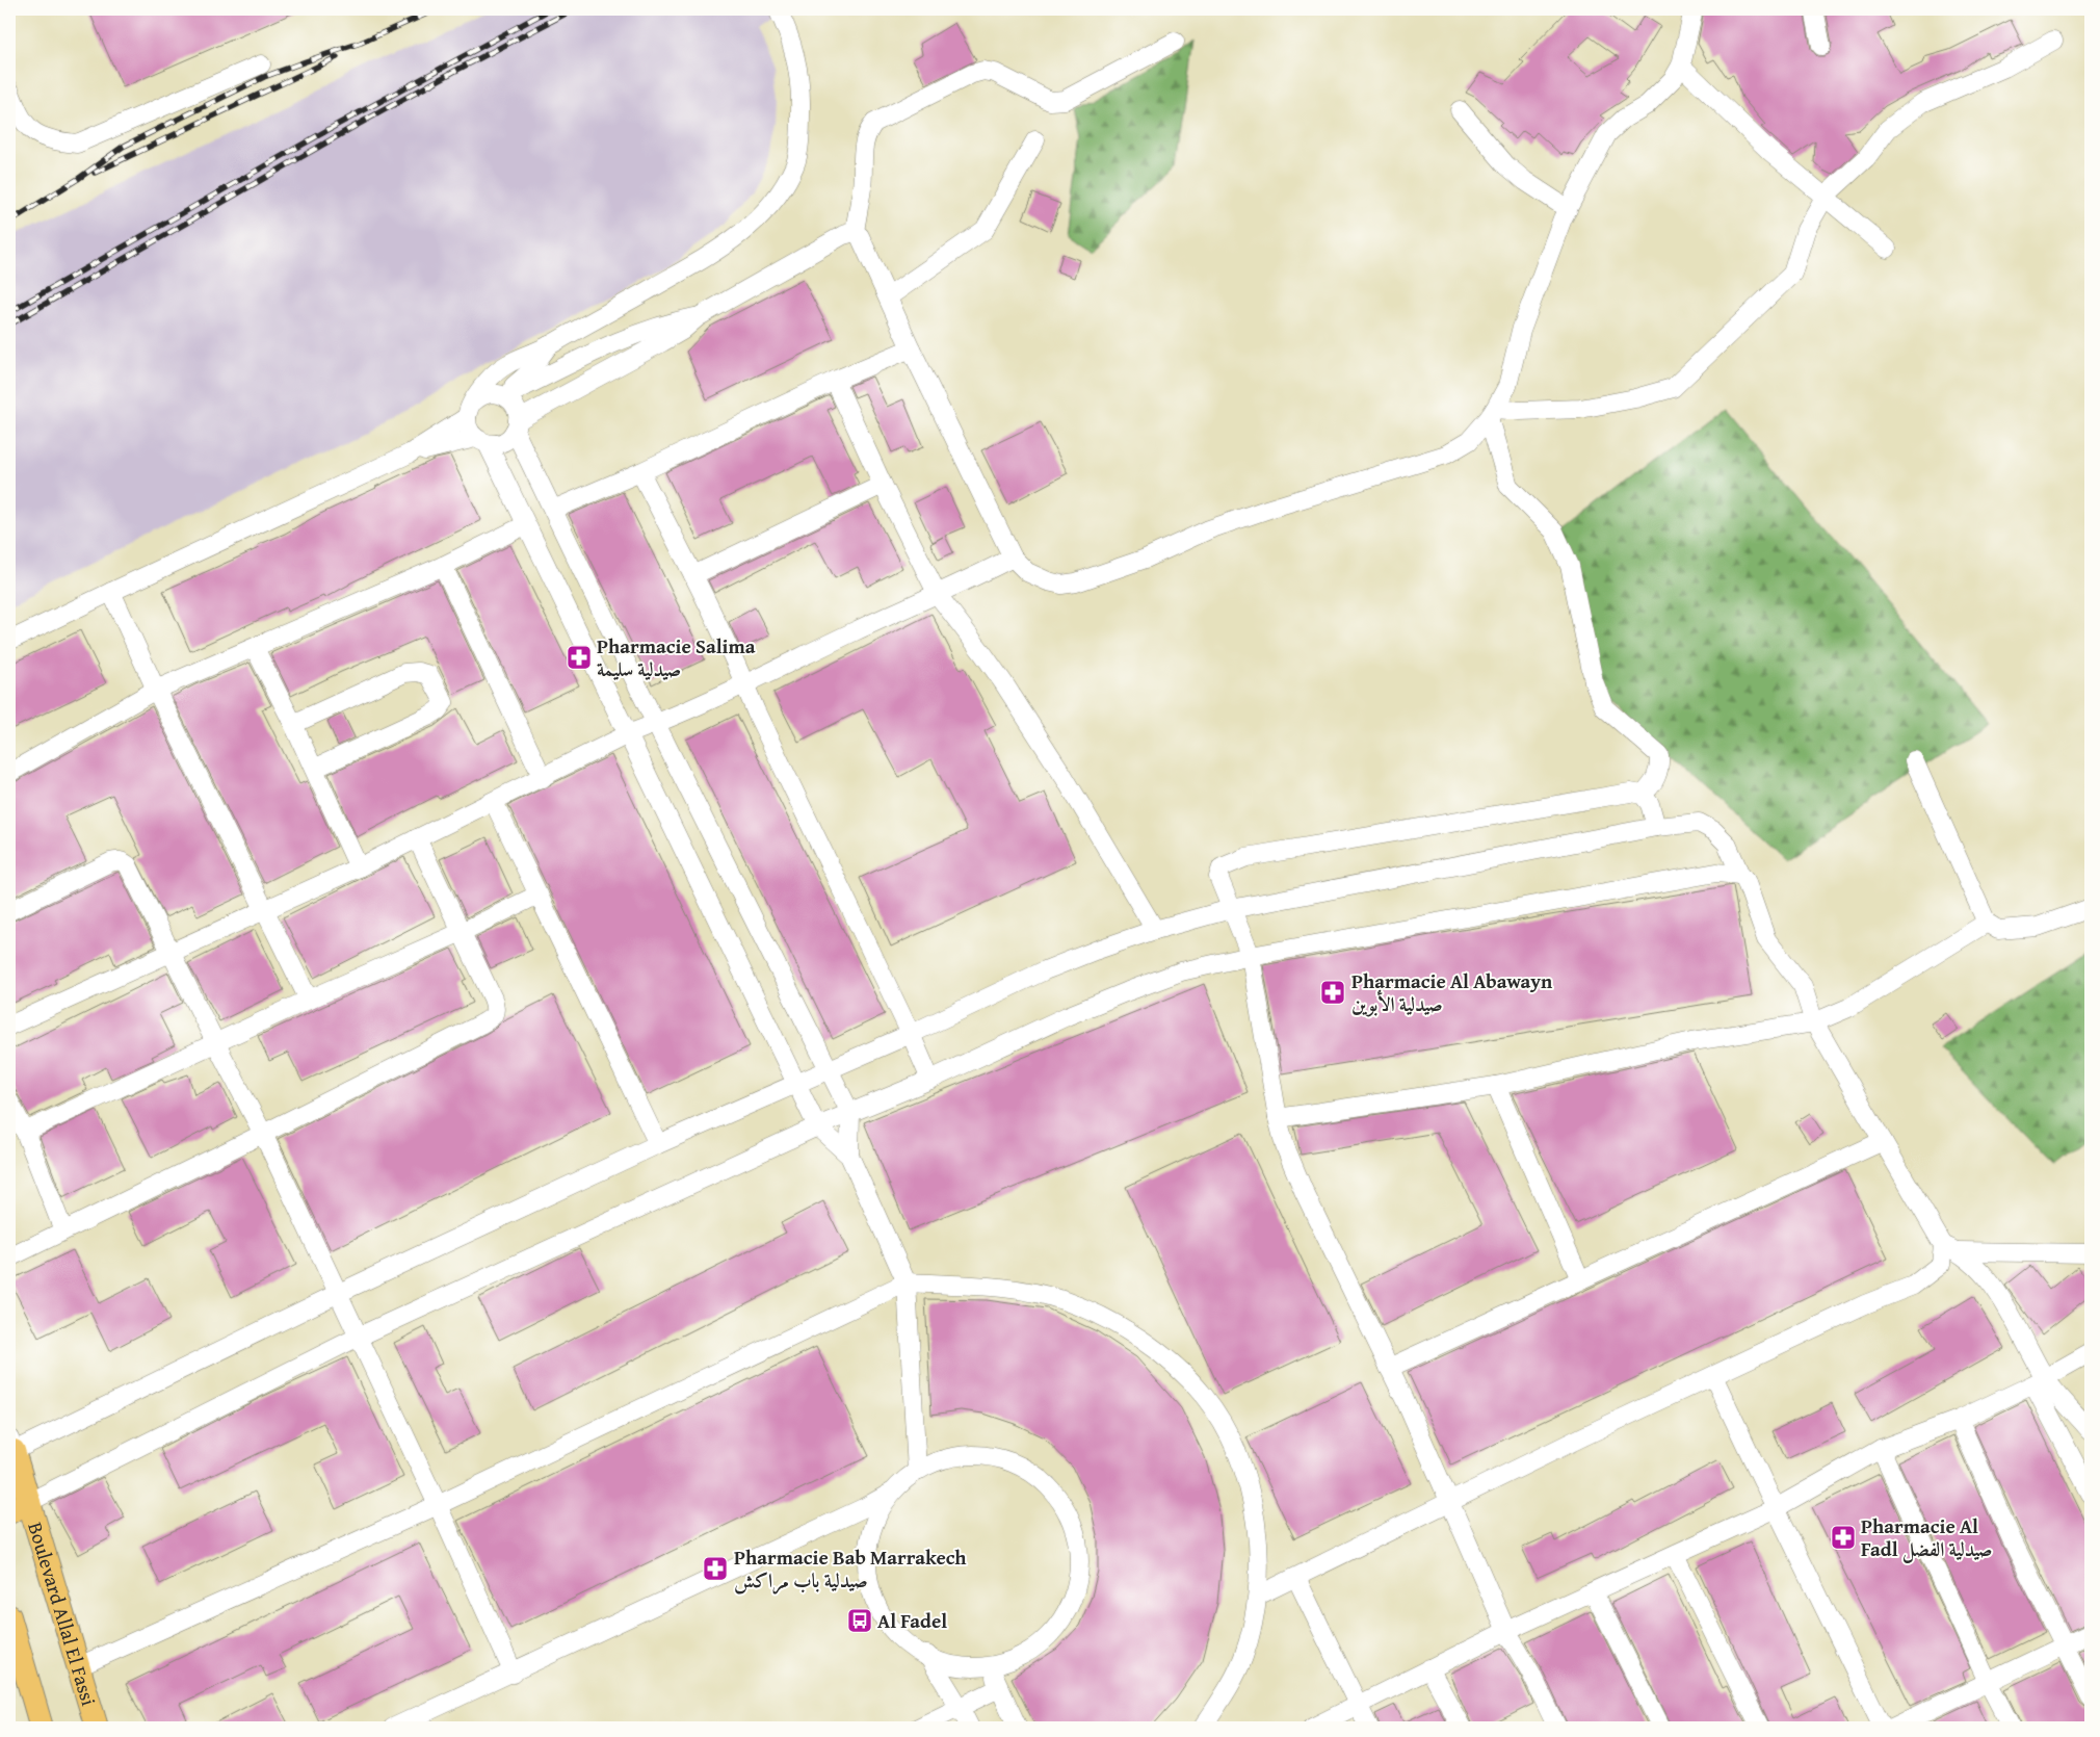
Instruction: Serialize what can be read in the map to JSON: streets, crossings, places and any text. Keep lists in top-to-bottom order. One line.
{"streets":{"main road":["Boulevard Allal El Fassi"]},"places":{"pharmacy":["Pharmacie Salima صيدلية سليمة","Pharmacie Al Abawayn صيدلية الأبوين","Pharmacie Al Fadl صيدلية الفضل","Pharmacie Bab Marrakech صيدلية باب مراكش"],"bus stop":["Al Fadel"]}}
